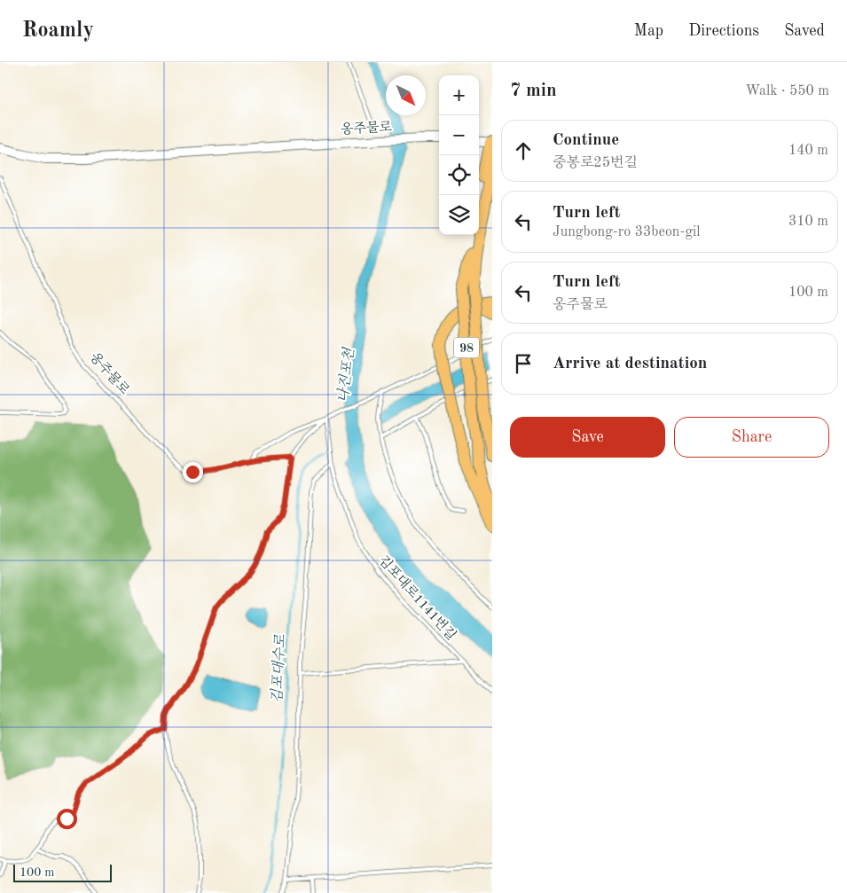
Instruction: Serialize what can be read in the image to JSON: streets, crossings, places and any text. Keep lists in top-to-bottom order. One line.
{"streets":{"highway":["98"],"street":["옹주물로"],"lane":["김포대로1141번길"]},"water":["나진포천","김포대수로"],"scale_bar":"100 m","north":"bottom right","page":{"header":"Roamly","nav":["Map","Directions","Saved"],"heading":["7 min","Walk · 550 m"],"map_buttons":["+","−"],"list":[["Continue","중봉로25번길","140 m"],["Turn left","Jungbong-ro 33beon-gil","310 m"],["Turn left","옹주물로","100 m"],"Arrive at destination"],"buttons":["Save","Share"],"scale":"100 m"}}
